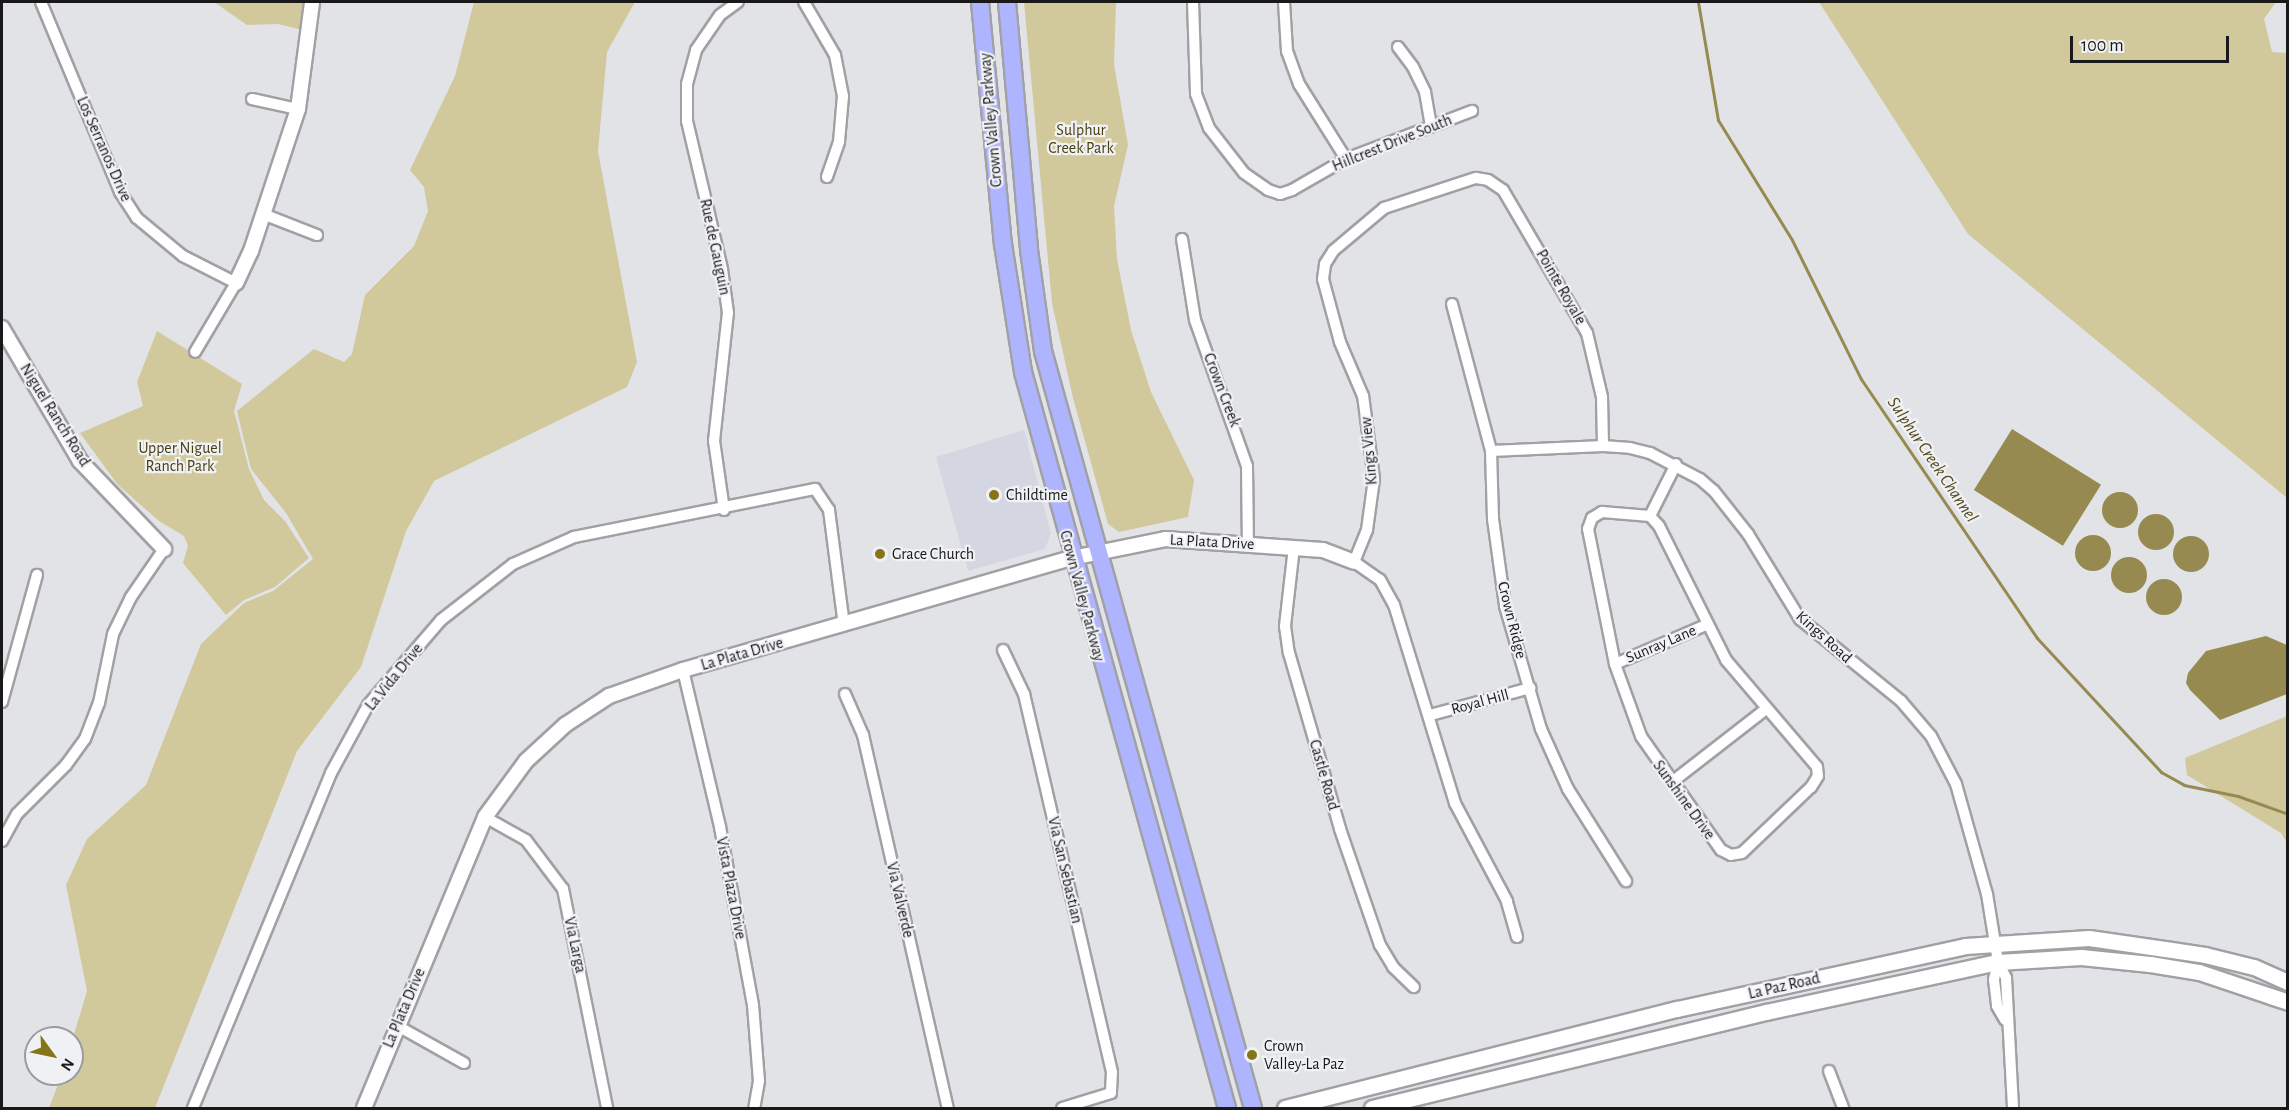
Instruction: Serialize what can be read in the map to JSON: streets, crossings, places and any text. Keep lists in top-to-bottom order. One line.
{"streets":{"main road":["Crown Valley Parkway","La Paz Road"],"street":["Hillcrest Drive South","Los Serranos Drive","Rue de Gauguin","Pointe Royale","Crown Creek","Niguel Ranch Road","Kings View","La Plata Drive","Crown Ridge","Kings Road","Sunray Lane","La Vida Drive","Royal Hill","Castle Road","Sunshine Drive","Via San Sebastian","Vista Plaza Drive","Via Valverde","Via Larga"]},"crossings":[["Crown Valley Parkway","La Plata Drive"],["Rue de Gauguin","La Vida Drive"],["Pointe Royale","Kings View"],["Pointe Royale","Kings Road"],["Crown Creek","La Plata Drive"],["Kings View","La Plata Drive"],["La Plata Drive","La Vida Drive"],["La Plata Drive","Castle Road"],["La Plata Drive","Vista Plaza Drive"],["La Plata Drive","Via Larga"],["Crown Ridge","Kings Road"],["Crown Ridge","Royal Hill"],["Kings Road","La Paz Road"],["Sunray Lane","Sunshine Drive"]],"water":["Sulphur Creek Channel"],"parks":["Sulphur Creek Park","Upper Niguel Ranch Park"],"places":["Childtime","Grace Church","Crown Valley-La Paz"],"scale_bar":"100 m","north":"bottom right"}
